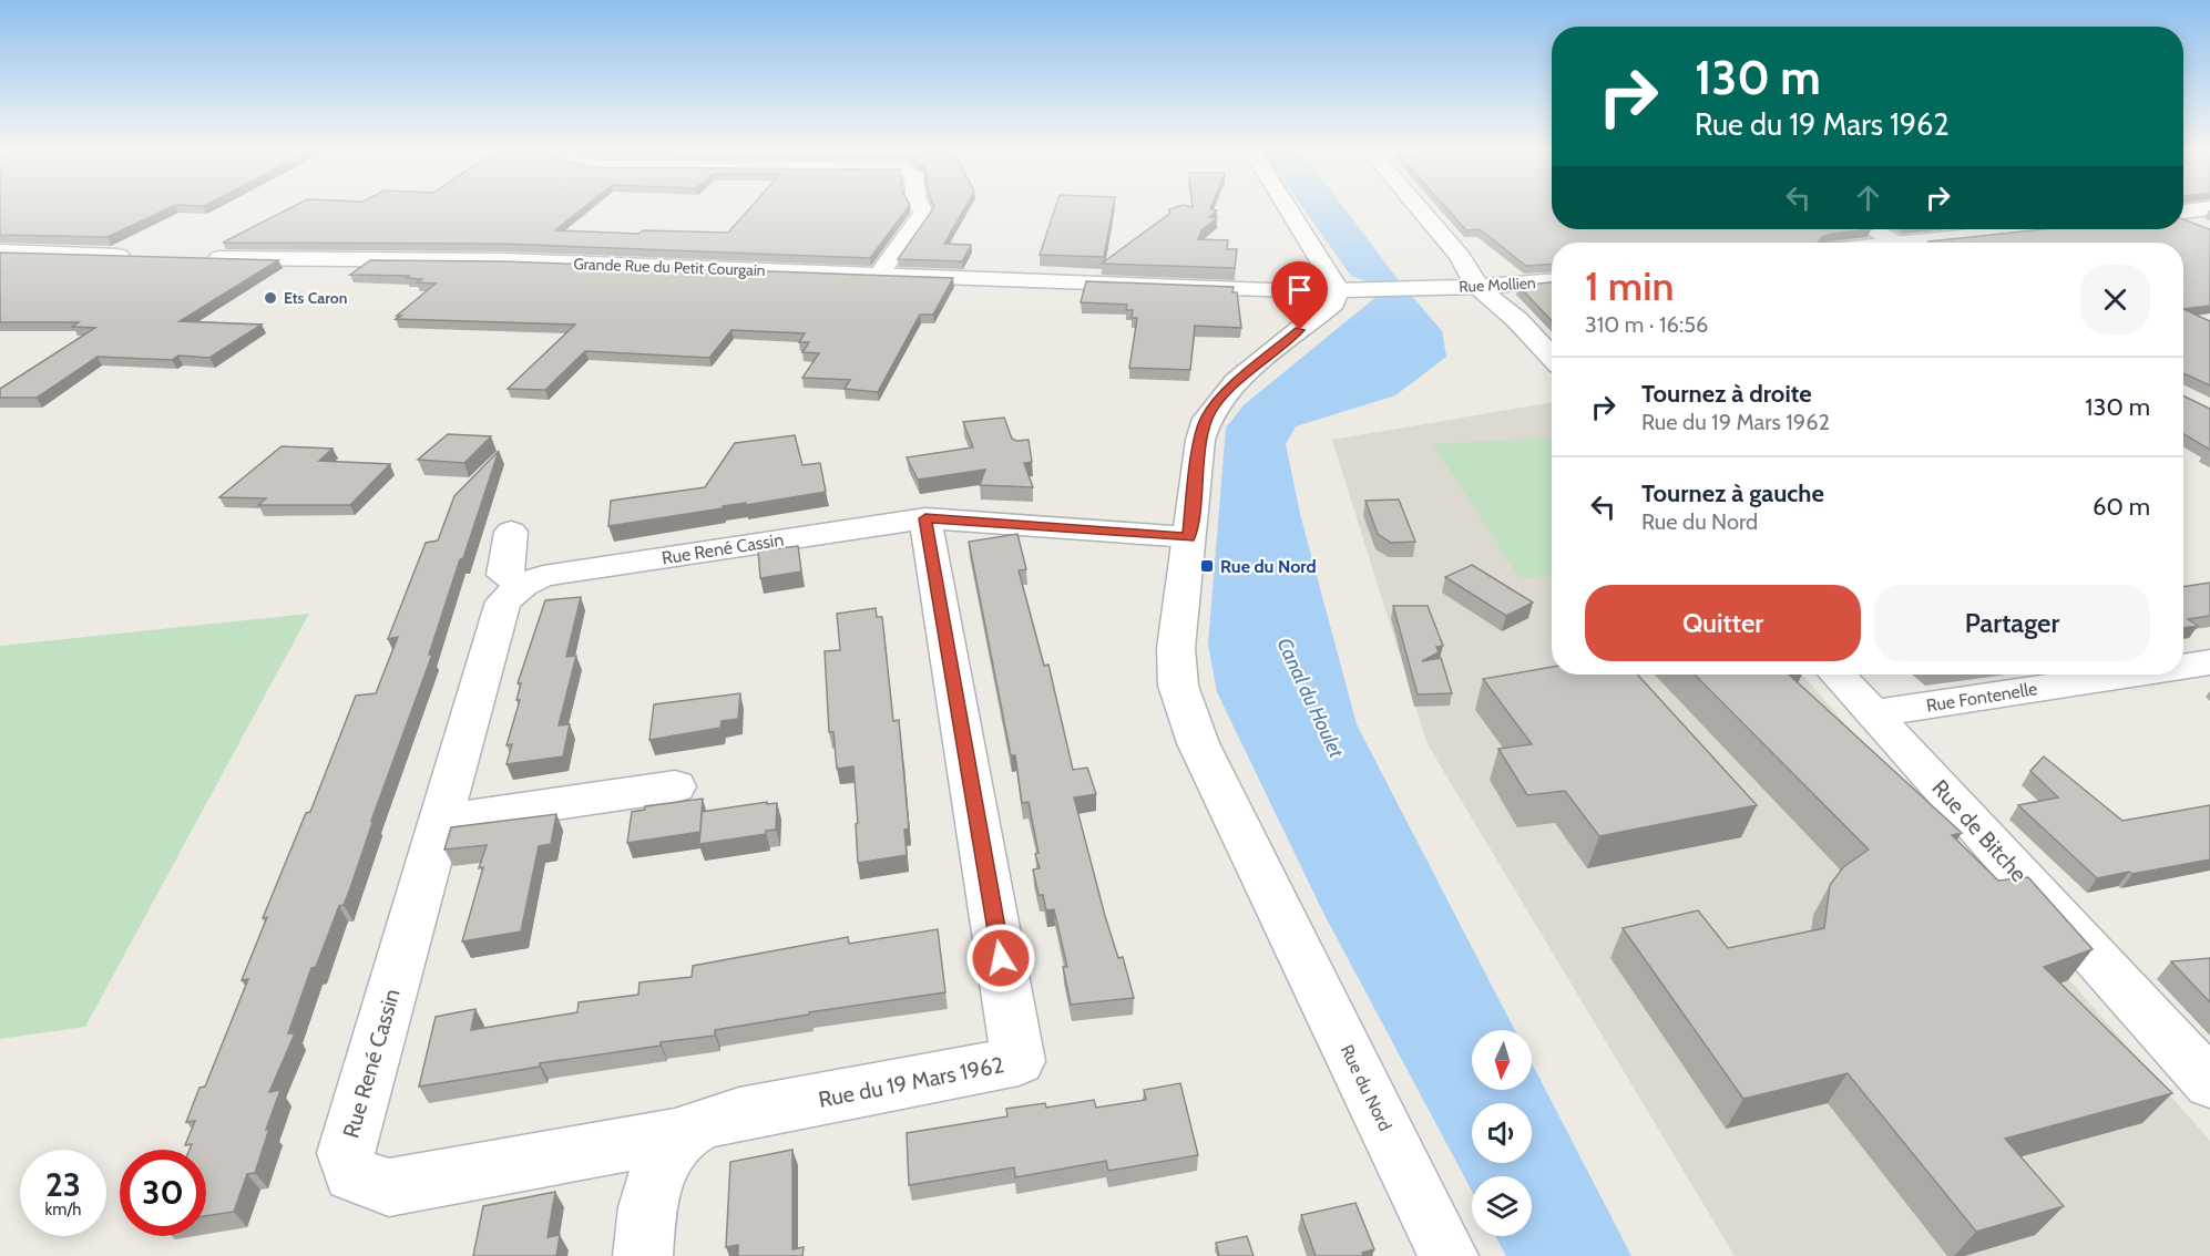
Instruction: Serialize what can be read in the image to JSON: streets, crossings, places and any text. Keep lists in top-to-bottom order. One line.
{"streets":{"street":["Grande Rue du Petit Courgain","Rue Mollien","Rue René Cassin","Rue Fontenelle","Rue de Bitche","Rue du 19 Mars 1962","Rue du Nord"]},"crossings":[["Grande Rue du Petit Courgain","Rue Mollien"],["Grande Rue du Petit Courgain","Rue du Nord"],["Rue Mollien","Rue du Nord"],["Rue René Cassin","Rue du 19 Mars 1962"],["Rue Fontenelle","Rue de Bitche"]],"water":["Canal du Houlet"],"places":{"other":["Ets Caron"],"transit":["Rue du Nord"]},"north":"bottom","page":{"turn":["130 m","Rue du 19 Mars 1962"],"heading":["1 min","310 m · 16:56"],"list":[{"name":"Tournez à droite","note":"Rue du 19 Mars 1962","value":"130 m"},{"name":"Tournez à gauche","note":"Rue du Nord","value":"60 m"}],"buttons":["Quitter","Partager"],"speed":"23 km/h","limit":"30"}}
